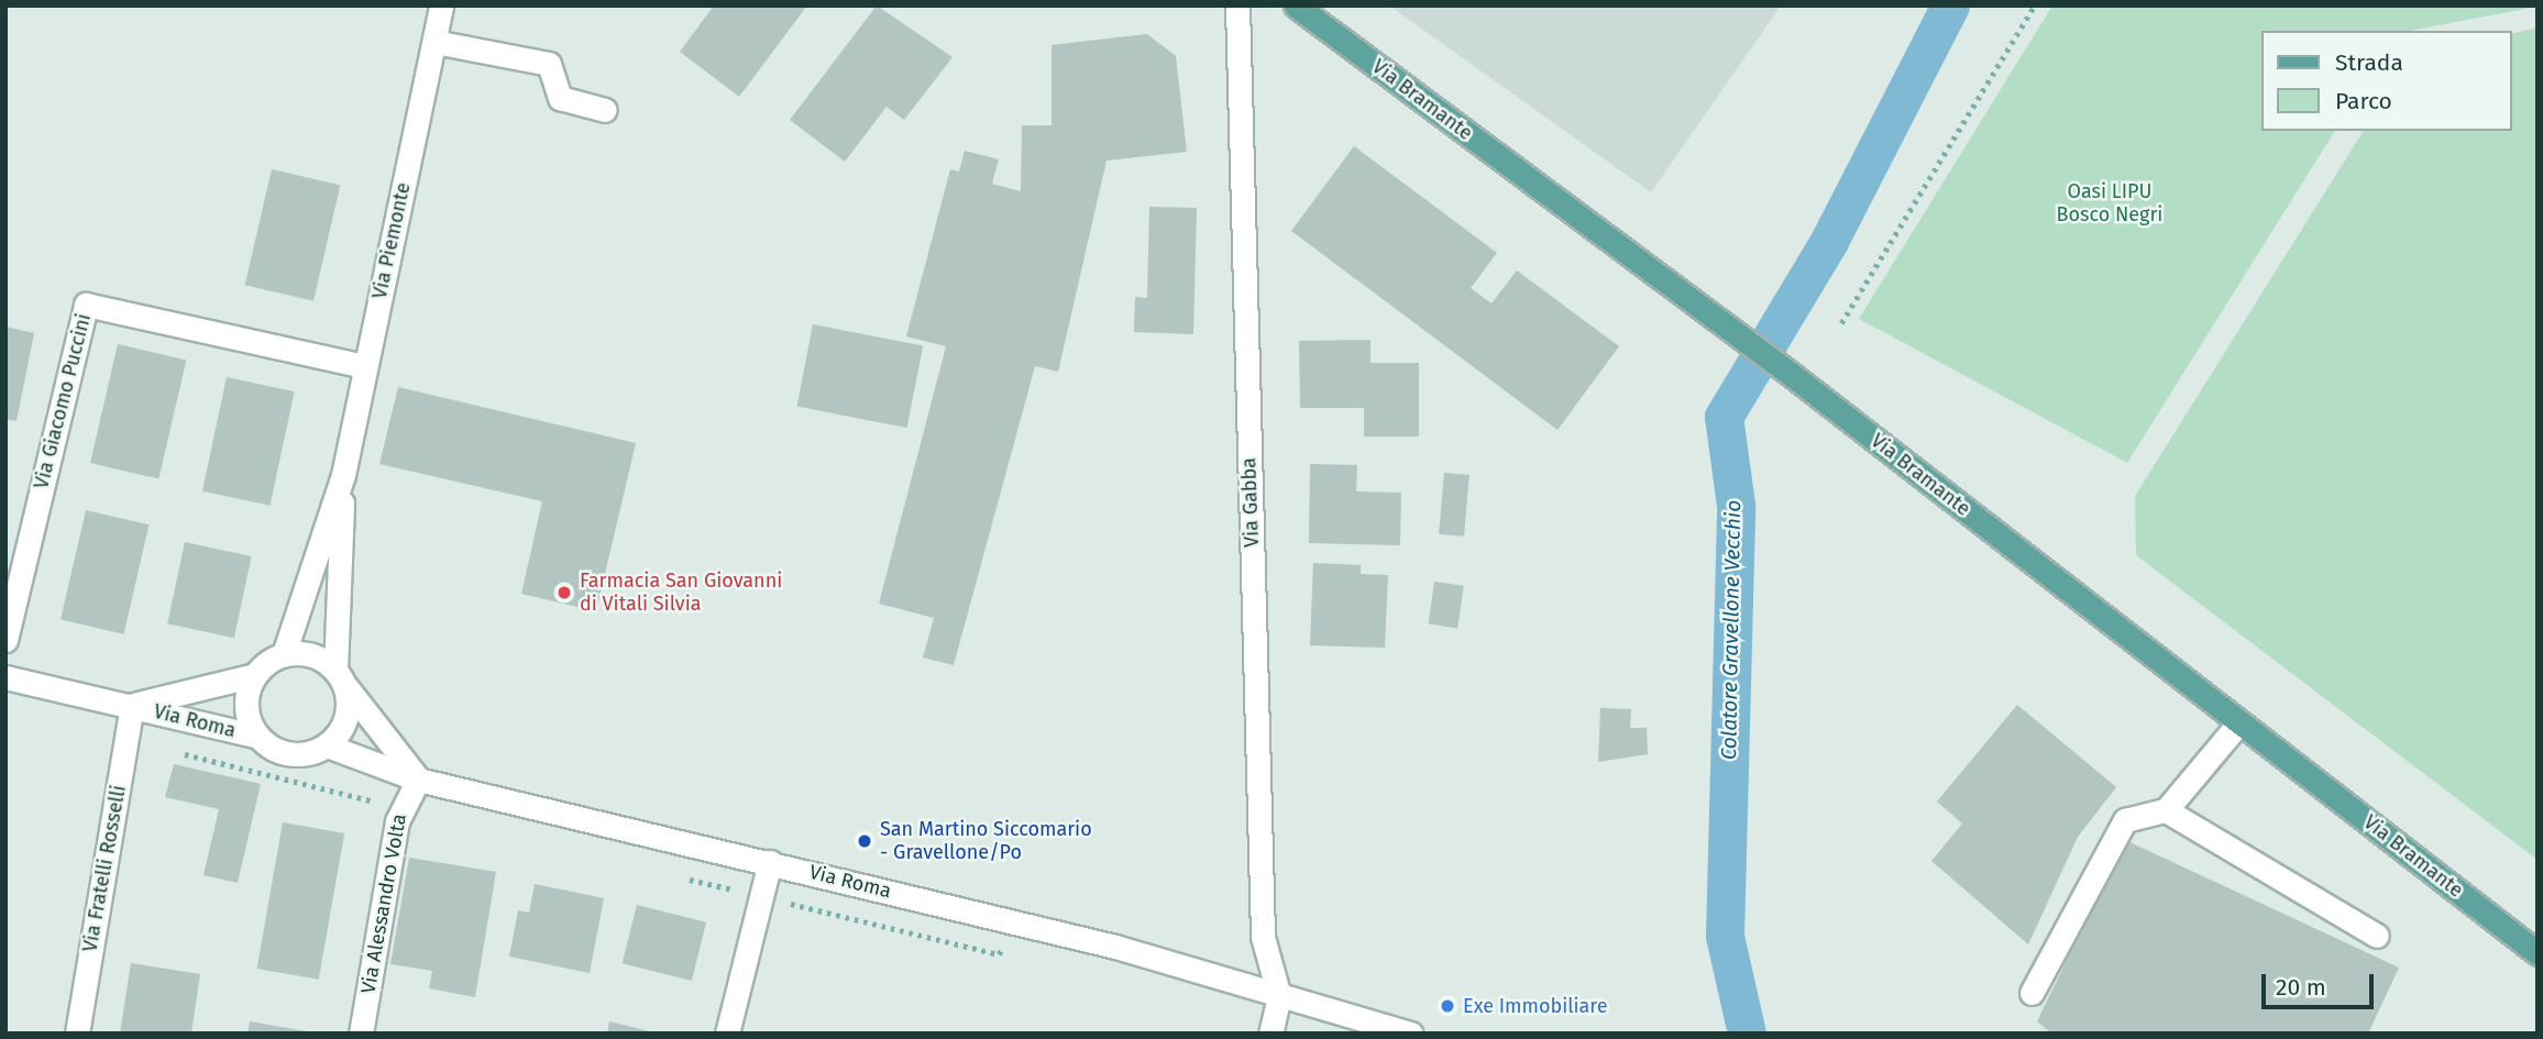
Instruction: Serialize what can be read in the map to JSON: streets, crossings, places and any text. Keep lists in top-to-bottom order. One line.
{"streets":{"main road":["Via Bramante"],"street":["Via Piemonte","Via Giacomo Puccini","Via Gabba","Via Roma","Via Fratelli Rosselli","Via Alessandro Volta"]},"crossings":[["Via Piemonte","Via Giacomo Puccini"],["Via Piemonte","Via Roma"],["Via Gabba","Via Roma"],["Via Roma","Via Fratelli Rosselli"],["Via Roma","Via Alessandro Volta"]],"water":["Colatore Gravellone Vecchio"],"parks":["Oasi LIPU Bosco Negri"],"places":["Farmacia San Giovanni di Vitali Silvia","San Martino Siccomario - Gravellone/Po","Exe Immobiliare"],"legend":["Strada","Parco"],"scale_bar":"20 m"}
